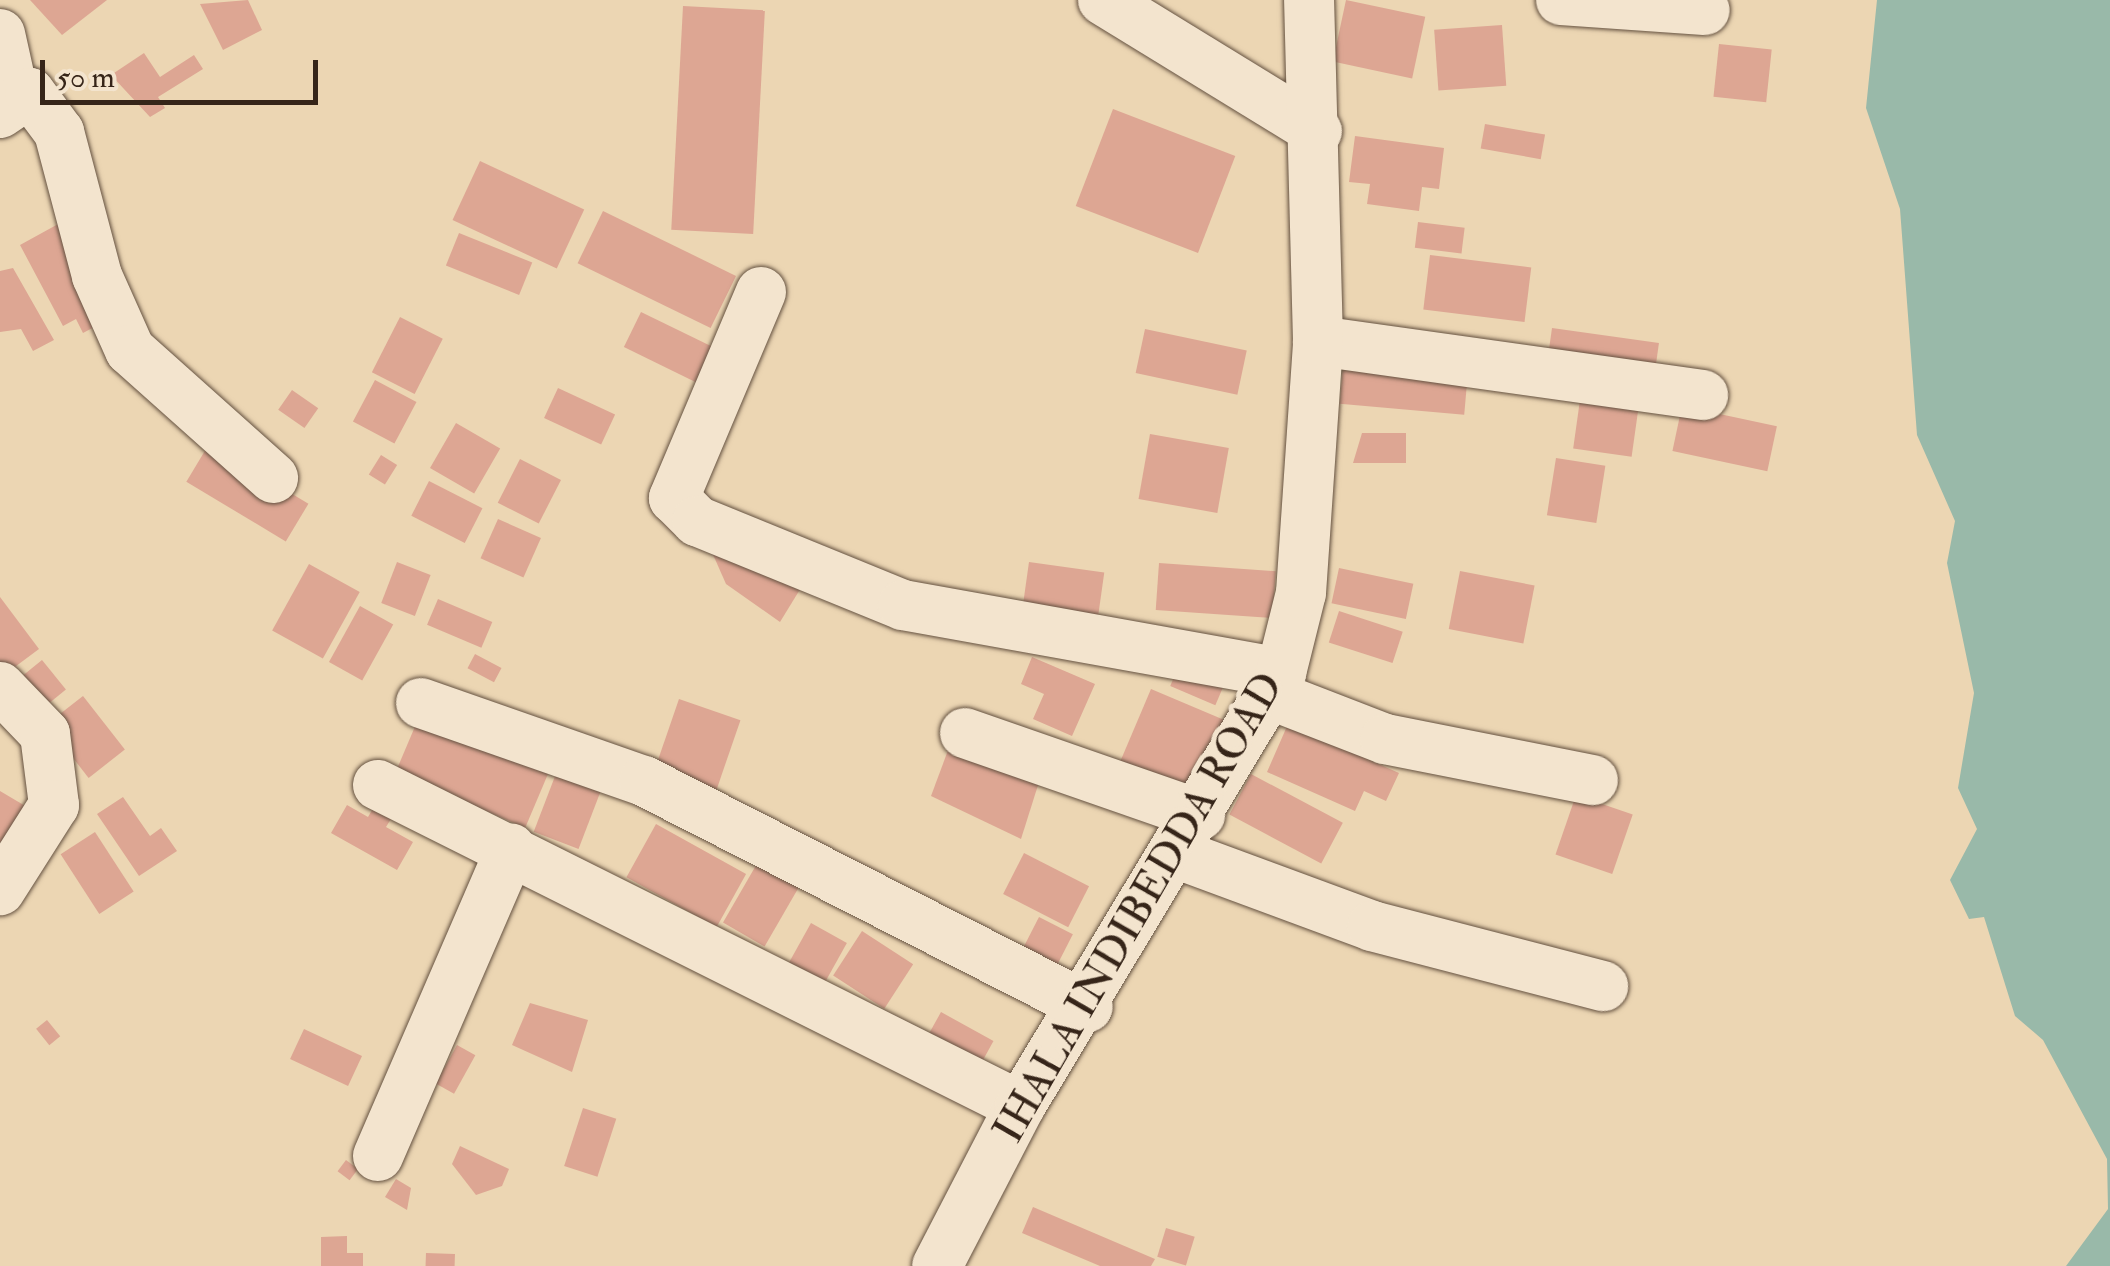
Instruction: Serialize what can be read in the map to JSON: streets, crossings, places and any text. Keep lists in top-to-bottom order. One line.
{"streets":{"street":["IHALA INDIBEDDA ROAD"]},"scale_bar":"50 m"}
